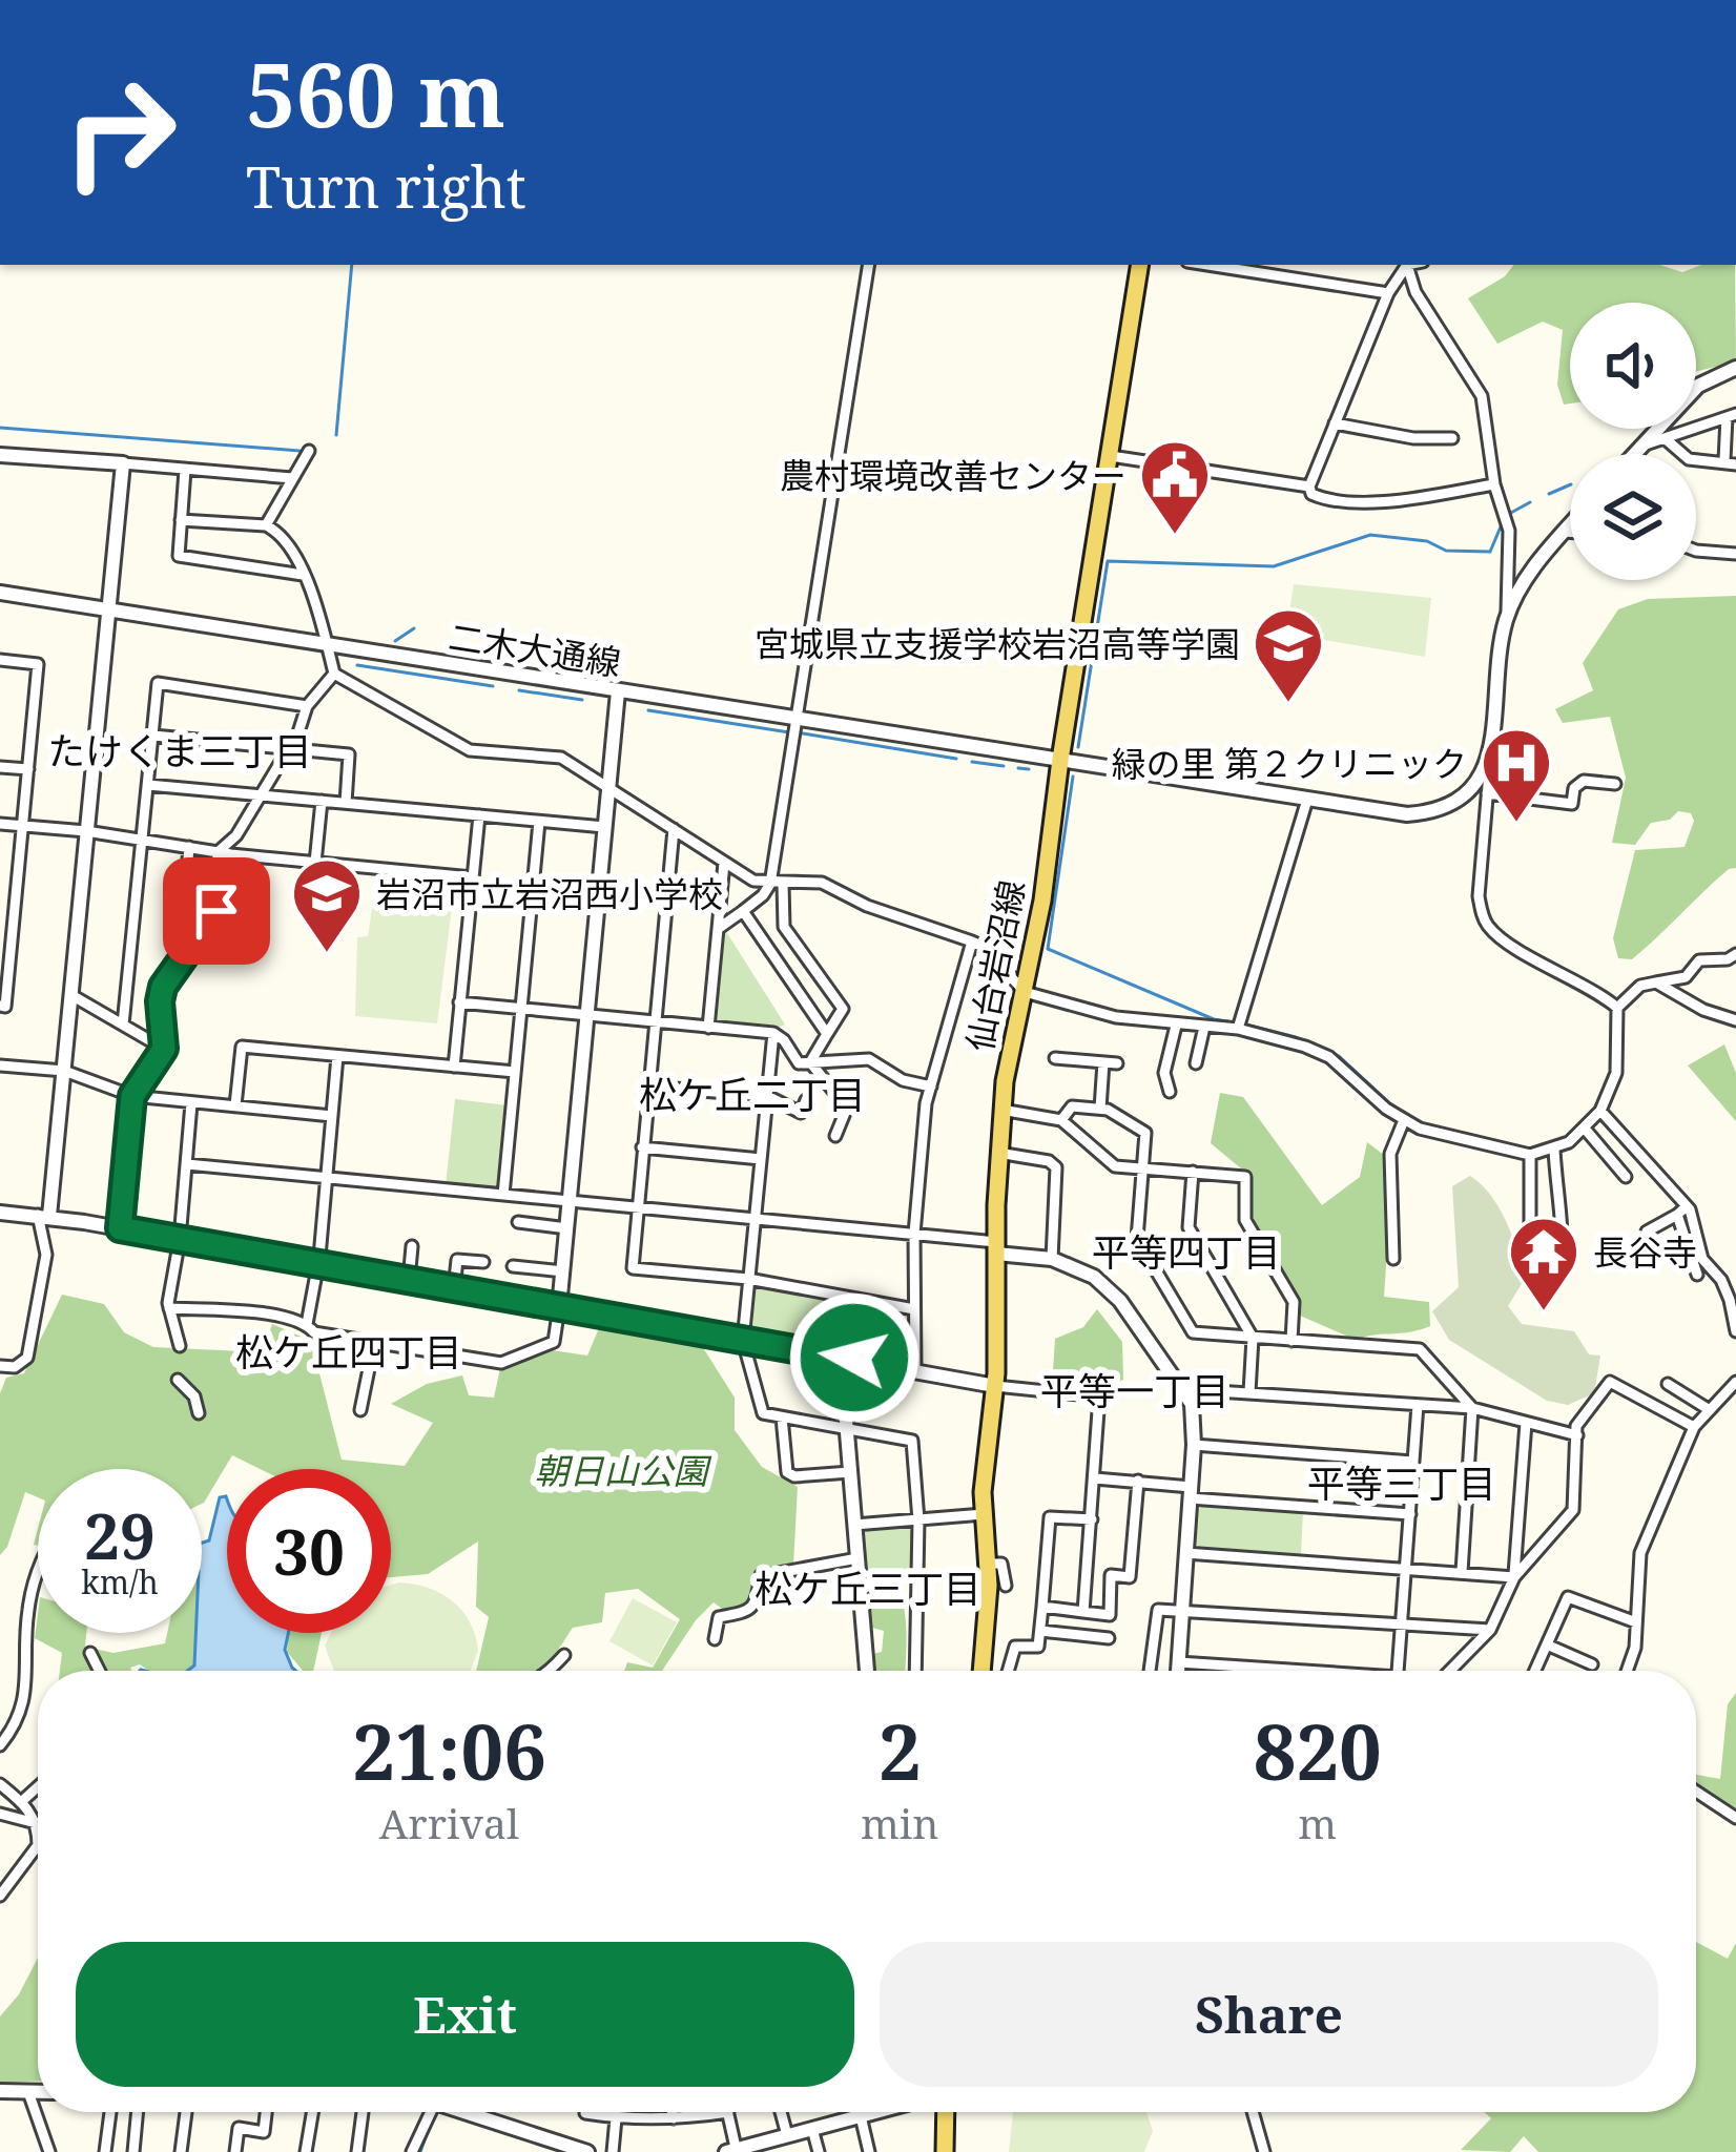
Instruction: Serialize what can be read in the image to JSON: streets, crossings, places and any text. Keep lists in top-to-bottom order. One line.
{"streets":{"main road":["仙台岩沼線"],"street":["二木大通線"]},"crossings":[["二木大通線","仙台岩沼線"]],"districts":["たけくま三丁目","松ケ丘二丁目","平等四丁目","松ケ丘四丁目","平等一丁目","平等三丁目","松ケ丘三丁目"],"parks":["朝日山公園"],"places":{"public building":["農村環境改善センター"],"school or university":["宮城県立支援学校岩沼高等学園","岩沼市立岩沼西小学校"],"hospital":["緑の里 第２クリニック"],"temple":["長谷寺"]},"page":{"turn":["560 m","Turn right"],"speed":"29 km/h","limit":"30","eta":["21:06","Arrival","2","min","820","m"],"buttons":["Exit","Share"]}}
